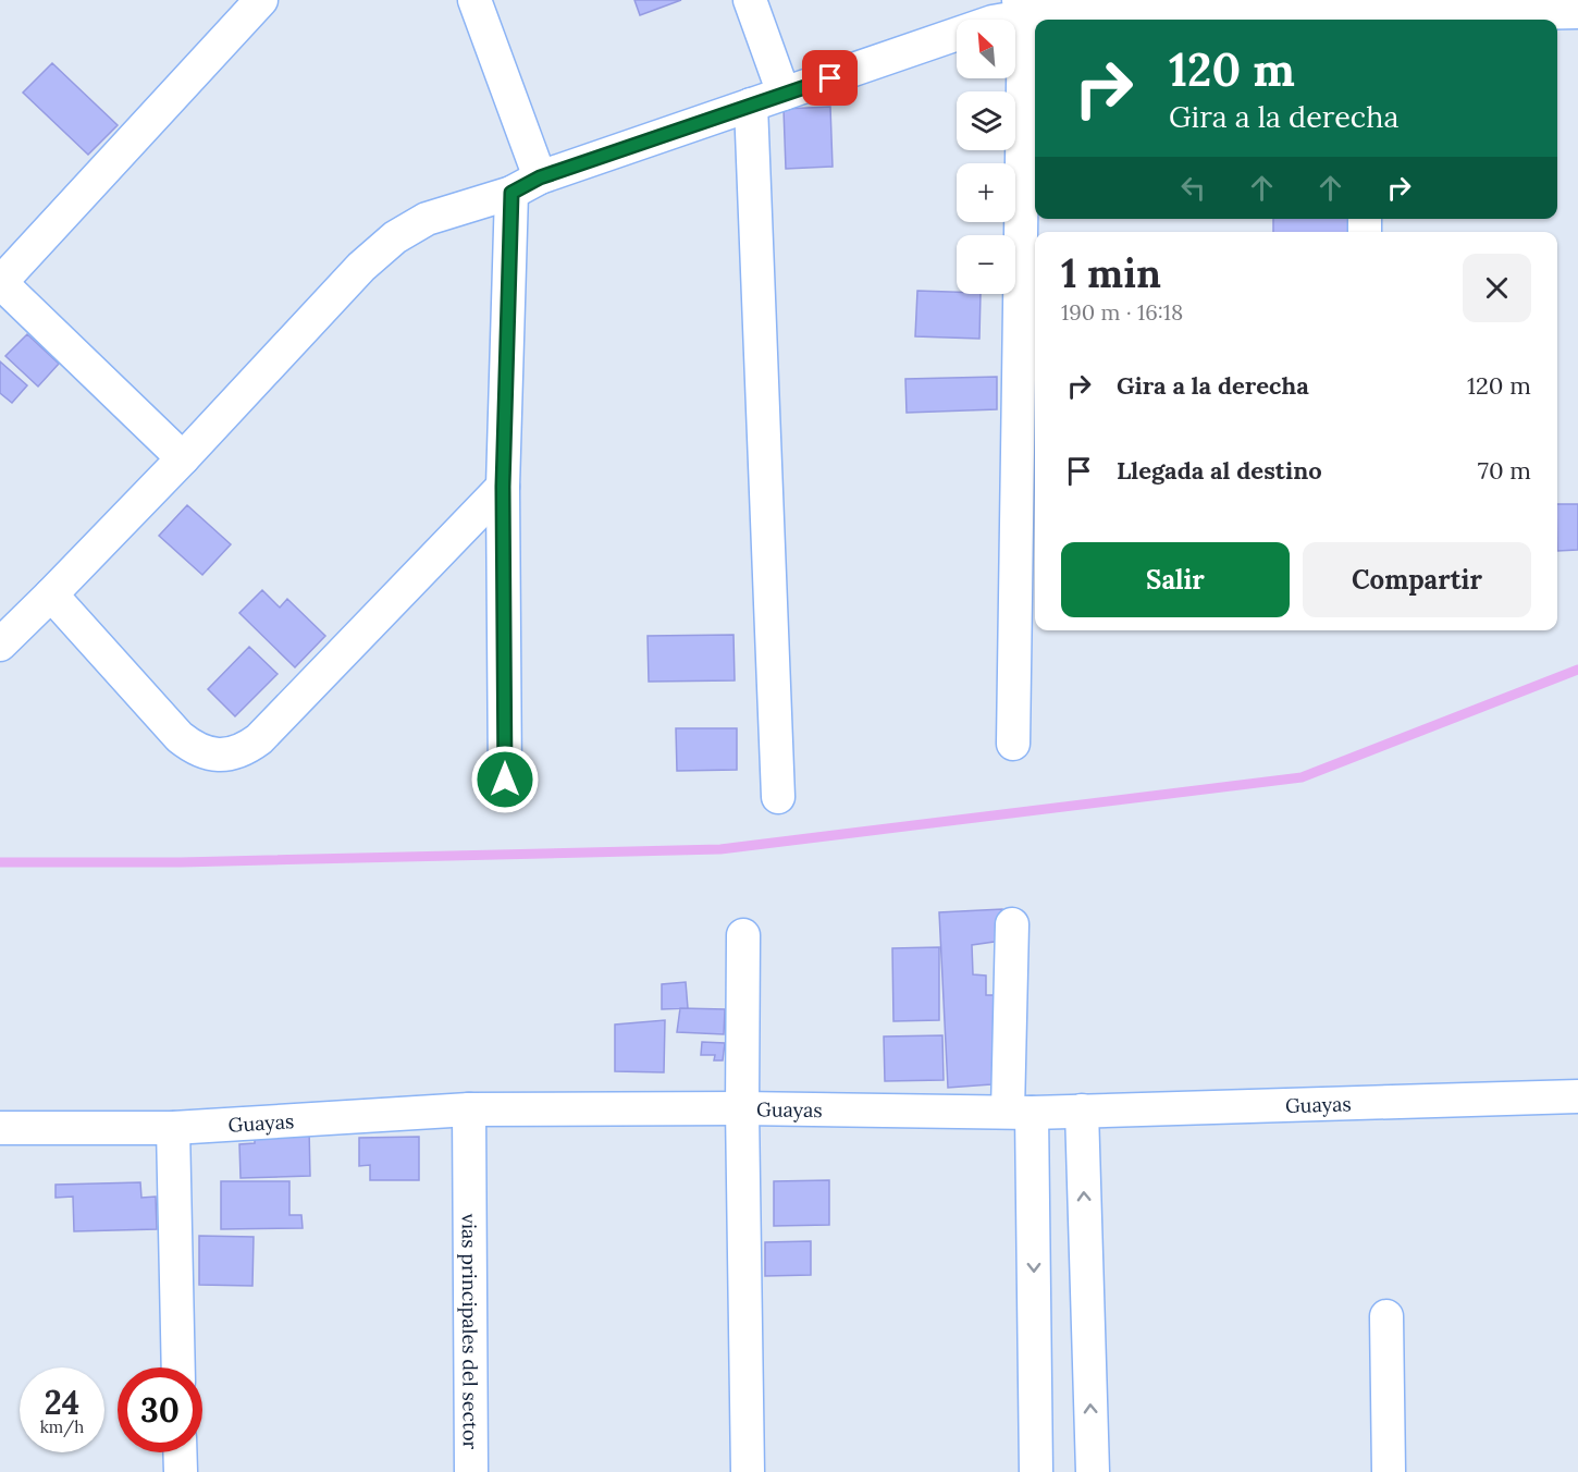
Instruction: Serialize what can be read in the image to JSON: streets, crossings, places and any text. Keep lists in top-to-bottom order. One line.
{"streets":{"street":["Guayas","vias principales del sector"]},"crossings":[["Guayas","vias principales del sector"]],"north":"top left","page":{"map_buttons":["+","−"],"turn":["120 m","Gira a la derecha"],"heading":["1 min","190 m · 16:18"],"list":[{"name":"Gira a la derecha","value":"120 m"},{"name":"Llegada al destino","value":"70 m"}],"buttons":["Salir","Compartir"],"speed":"24 km/h","limit":"30"}}
